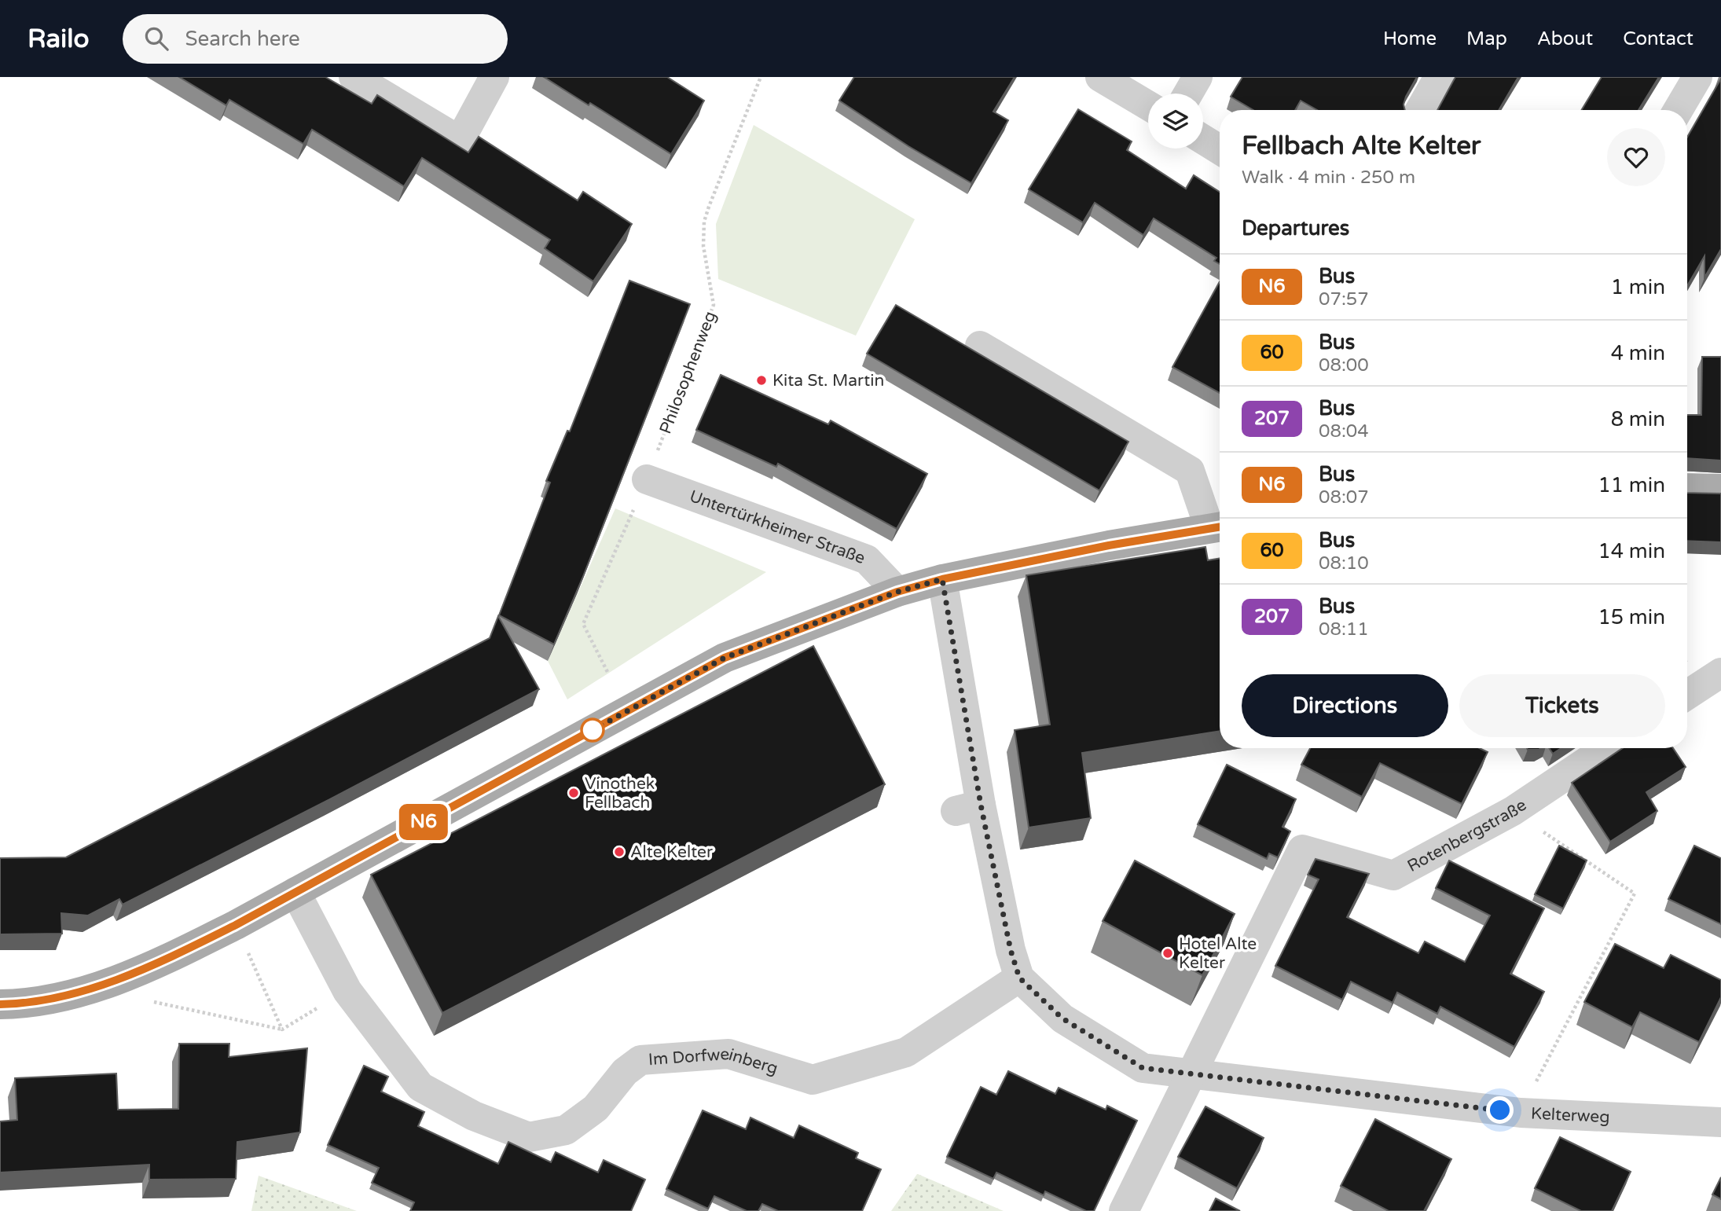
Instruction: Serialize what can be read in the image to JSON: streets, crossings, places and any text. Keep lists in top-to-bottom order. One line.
{"streets":{"street":["Untertürkheimer Straße","Rotenbergstraße","Im Dorfweinberg","Kelterweg"],"path":["Philosophenweg"]},"crossings":[["Philosophenweg","Untertürkheimer Straße"],["Rotenbergstraße","Kelterweg"],["Im Dorfweinberg","Kelterweg"]],"places":["Kita St. Martin","Vinothek Fellbach","Alte Kelter","Hotel Alte Kelter"],"lines":["bus line N6"],"page":{"header":"Railo","search":"Search here","nav":["Home","Map","About","Contact"],"on_map":"N6","heading":[["Fellbach Alte Kelter","Walk · 4 min · 250 m"],"Departures"],"list":[{"mark":"N6","name":"Bus","note":"07:57","value":"1 min"},{"mark":"60","name":"Bus","note":"08:00","value":"4 min"},{"mark":"207","name":"Bus","note":"08:04","value":"8 min"},{"mark":"N6","name":"Bus","note":"08:07","value":"11 min"},{"mark":"60","name":"Bus","note":"08:10","value":"14 min"},{"mark":"207","name":"Bus","note":"08:11","value":"15 min"}],"buttons":["Directions","Tickets"]}}
